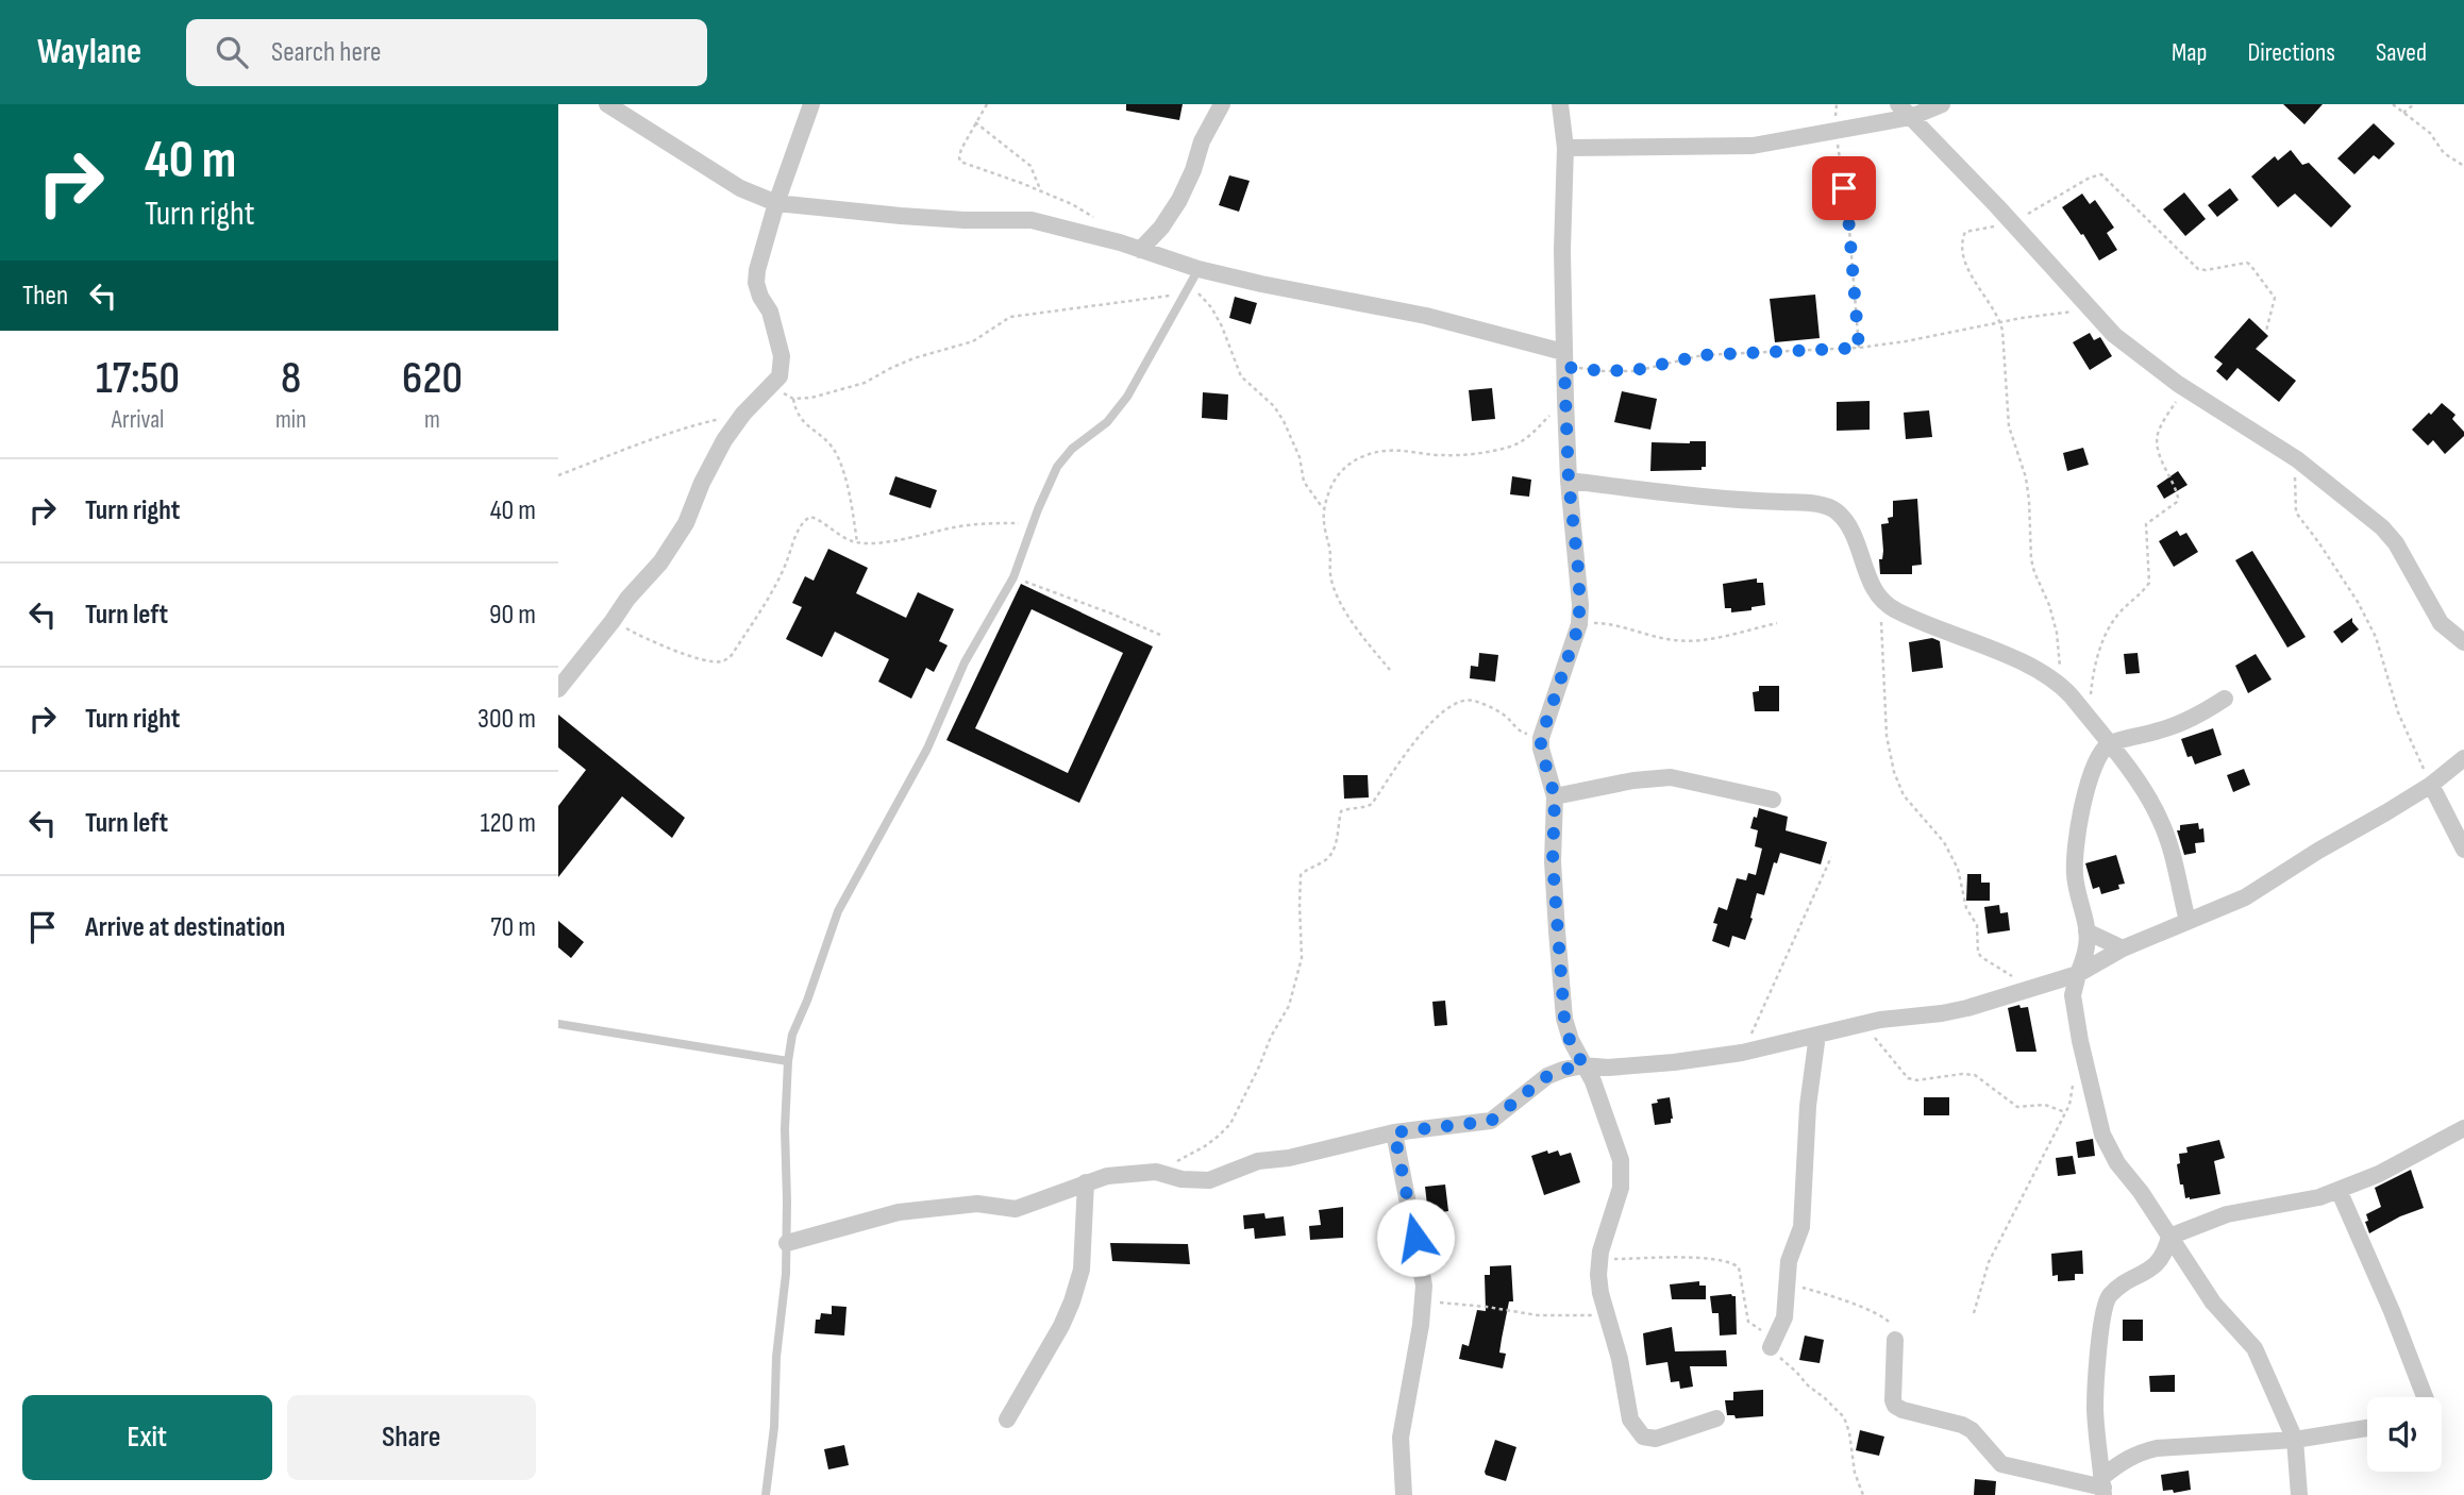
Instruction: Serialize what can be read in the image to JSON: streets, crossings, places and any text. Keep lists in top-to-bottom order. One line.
{"page":{"header":"Waylane","search":"Search here","nav":["Map","Directions","Saved"],"turn":["40 m","Turn right"],"then":"Then","eta":["17:50","Arrival","8","min","620","m"],"list":[{"name":"Turn right","value":"40 m"},{"name":"Turn left","value":"90 m"},{"name":"Turn right","value":"300 m"},{"name":"Turn left","value":"120 m"},{"name":"Arrive at destination","value":"70 m"}],"buttons":["Exit","Share"]}}
